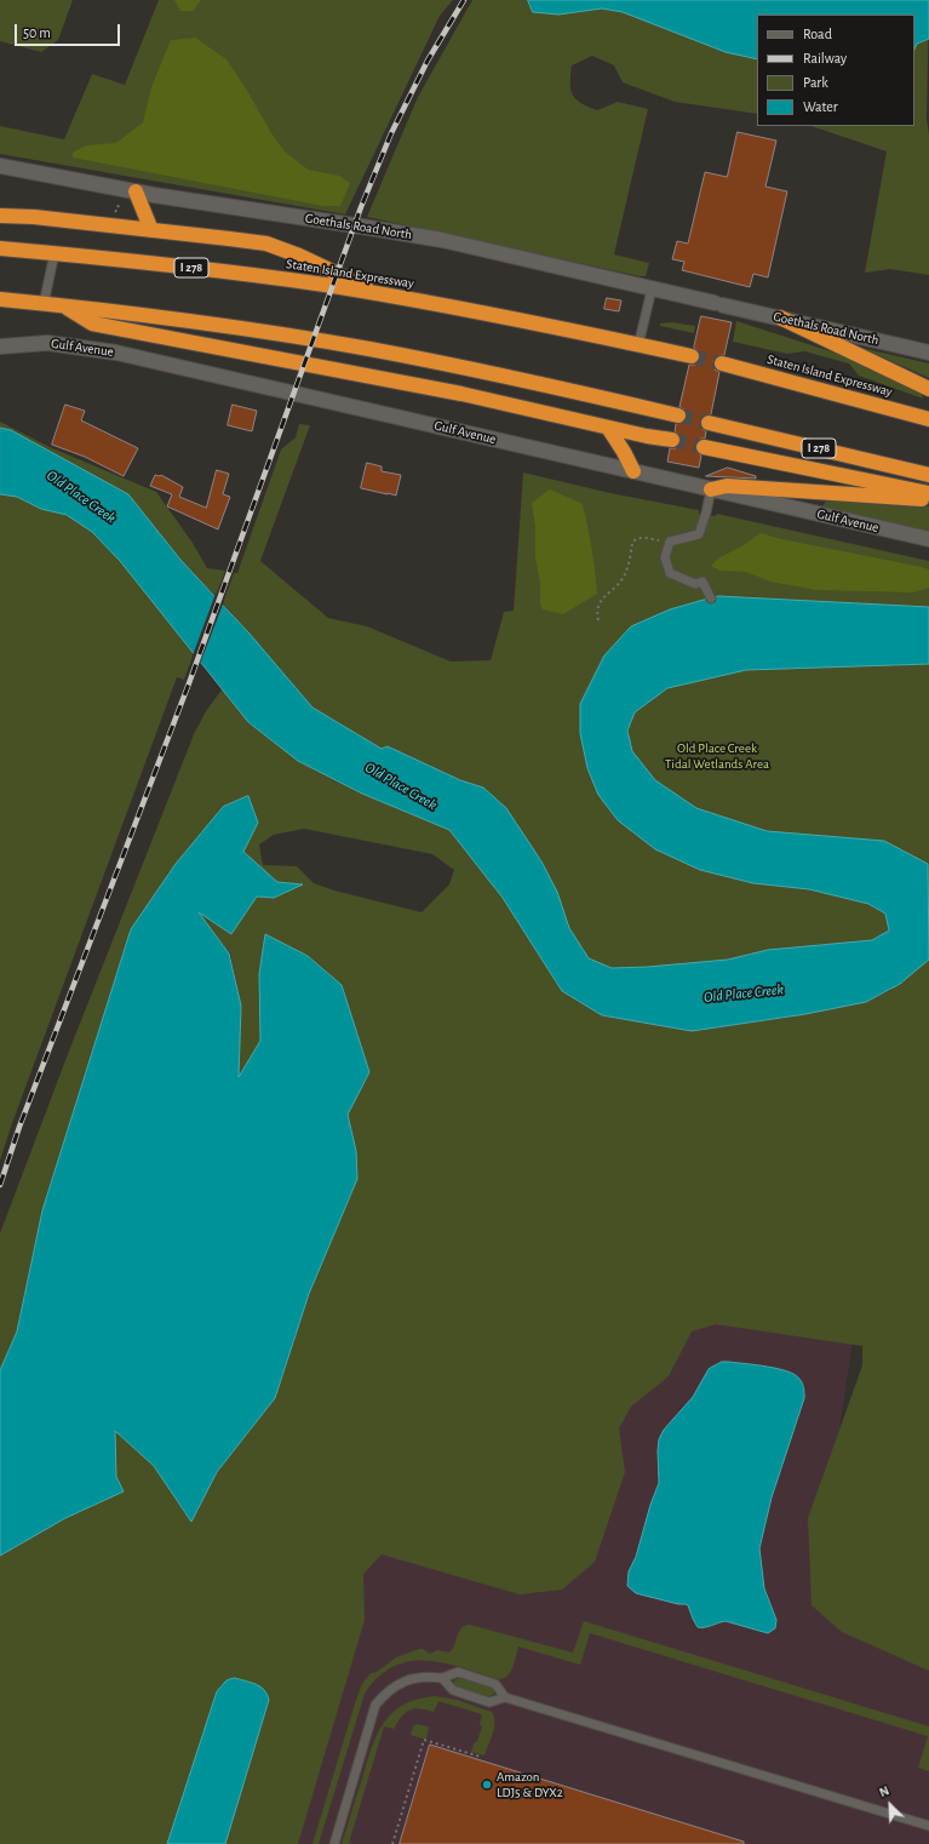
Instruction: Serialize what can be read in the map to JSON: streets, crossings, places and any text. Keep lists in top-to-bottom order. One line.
{"streets":{"highway":["I 278","Staten Island Expressway"],"street":["Goethals Road North","Gulf Avenue"]},"water":["Old Place Creek"],"parks":["Old Place Creek Tidal Wetlands Area"],"places":["Amazon LDJ5 & DYX2"],"legend":["Road","Railway","Park","Water"],"scale_bar":"50 m","north":"top left"}
